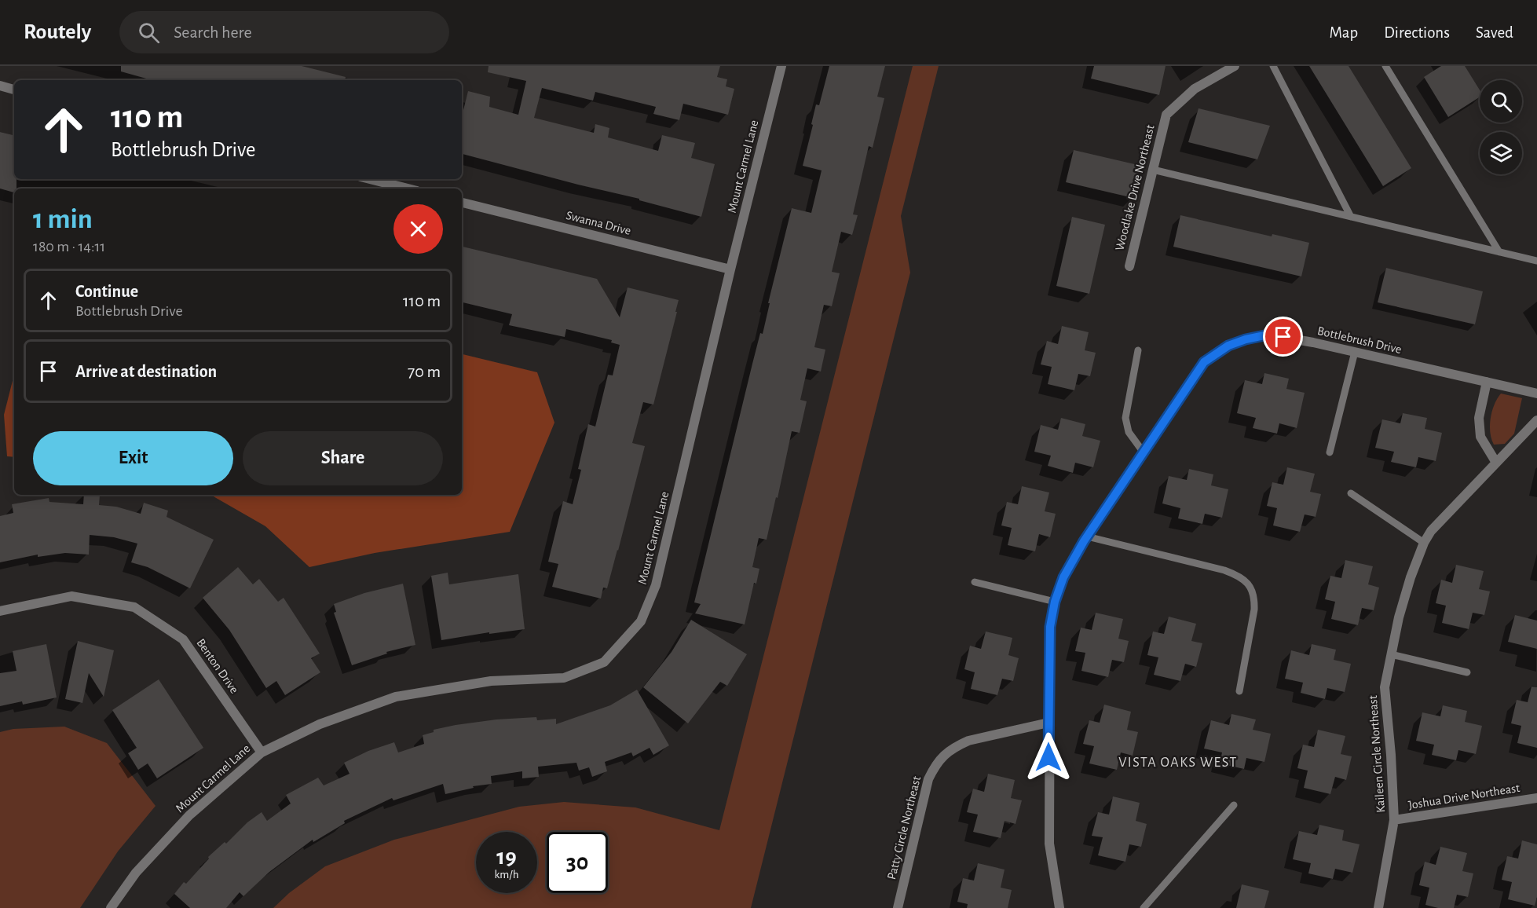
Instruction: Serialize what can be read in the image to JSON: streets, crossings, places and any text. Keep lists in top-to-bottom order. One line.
{"streets":{"street":["Mount Carmel Lane","Woodlake Drive Northeast","Swanna Drive","Bottlebrush Drive","Benton Drive","Kaileen Circle Northeast","Joshua Drive Northeast","Patty Circle Northeast"]},"crossings":[["Mount Carmel Lane","Swanna Drive"],["Mount Carmel Lane","Benton Drive"],["Kaileen Circle Northeast","Joshua Drive Northeast"]],"districts":["VISTA OAKS WEST"],"page":{"header":"Routely","search":"Search here","nav":["Map","Directions","Saved"],"turn":["110 m","Bottlebrush Drive"],"heading":["1 min","180 m · 14:11"],"list":[{"name":"Continue","note":"Bottlebrush Drive","value":"110 m"},{"name":"Arrive at destination","value":"70 m"}],"buttons":["Exit","Share"],"speed":"19 km/h","limit":"30"}}
